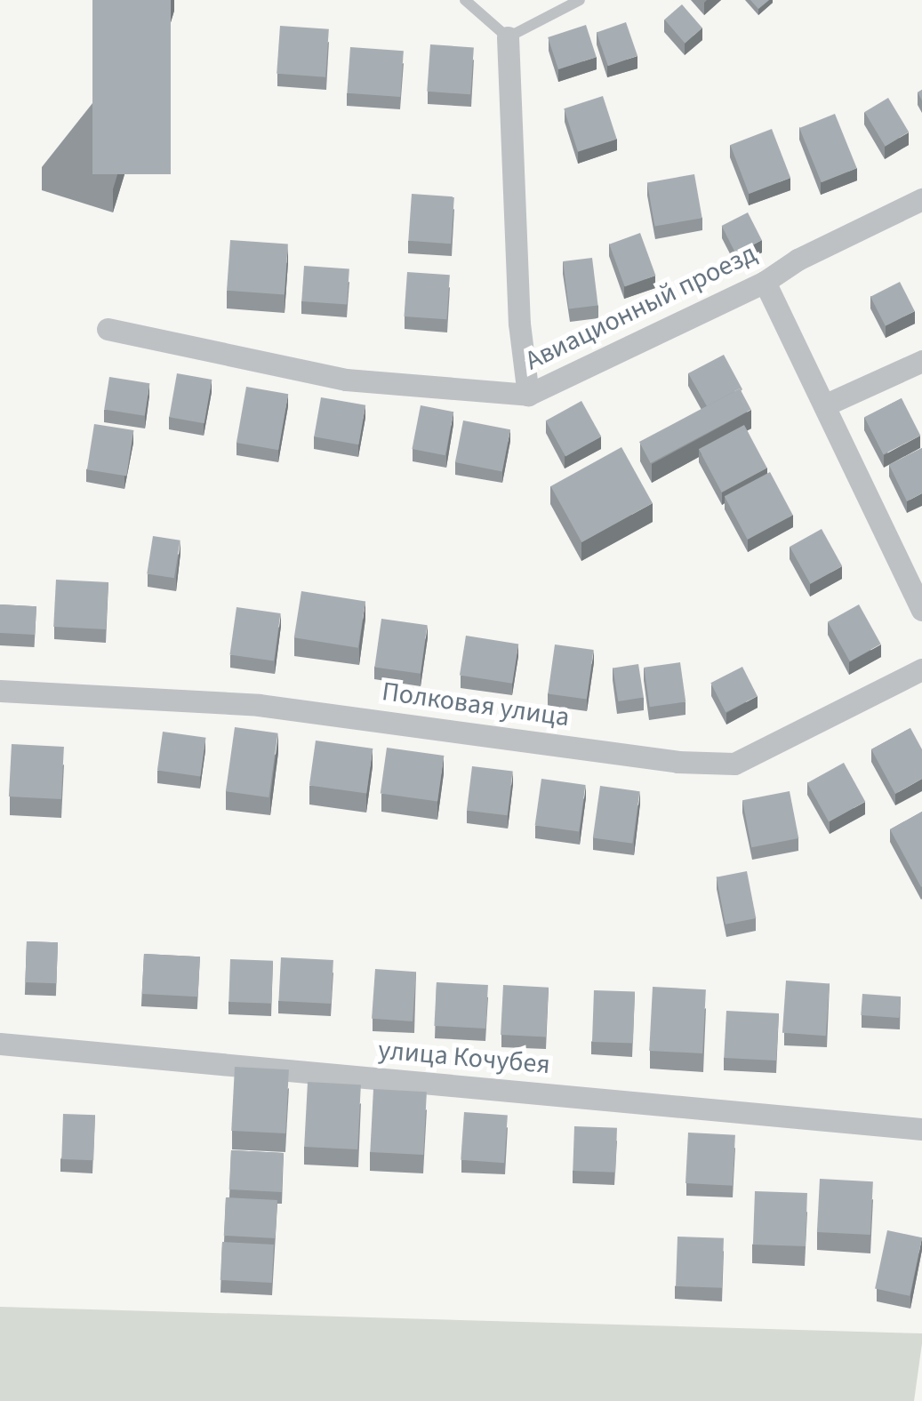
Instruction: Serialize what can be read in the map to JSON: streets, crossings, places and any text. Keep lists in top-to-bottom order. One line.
{"streets":{"street":["Авиационный проезд","Полковая улица","улица Кочубея"]}}
